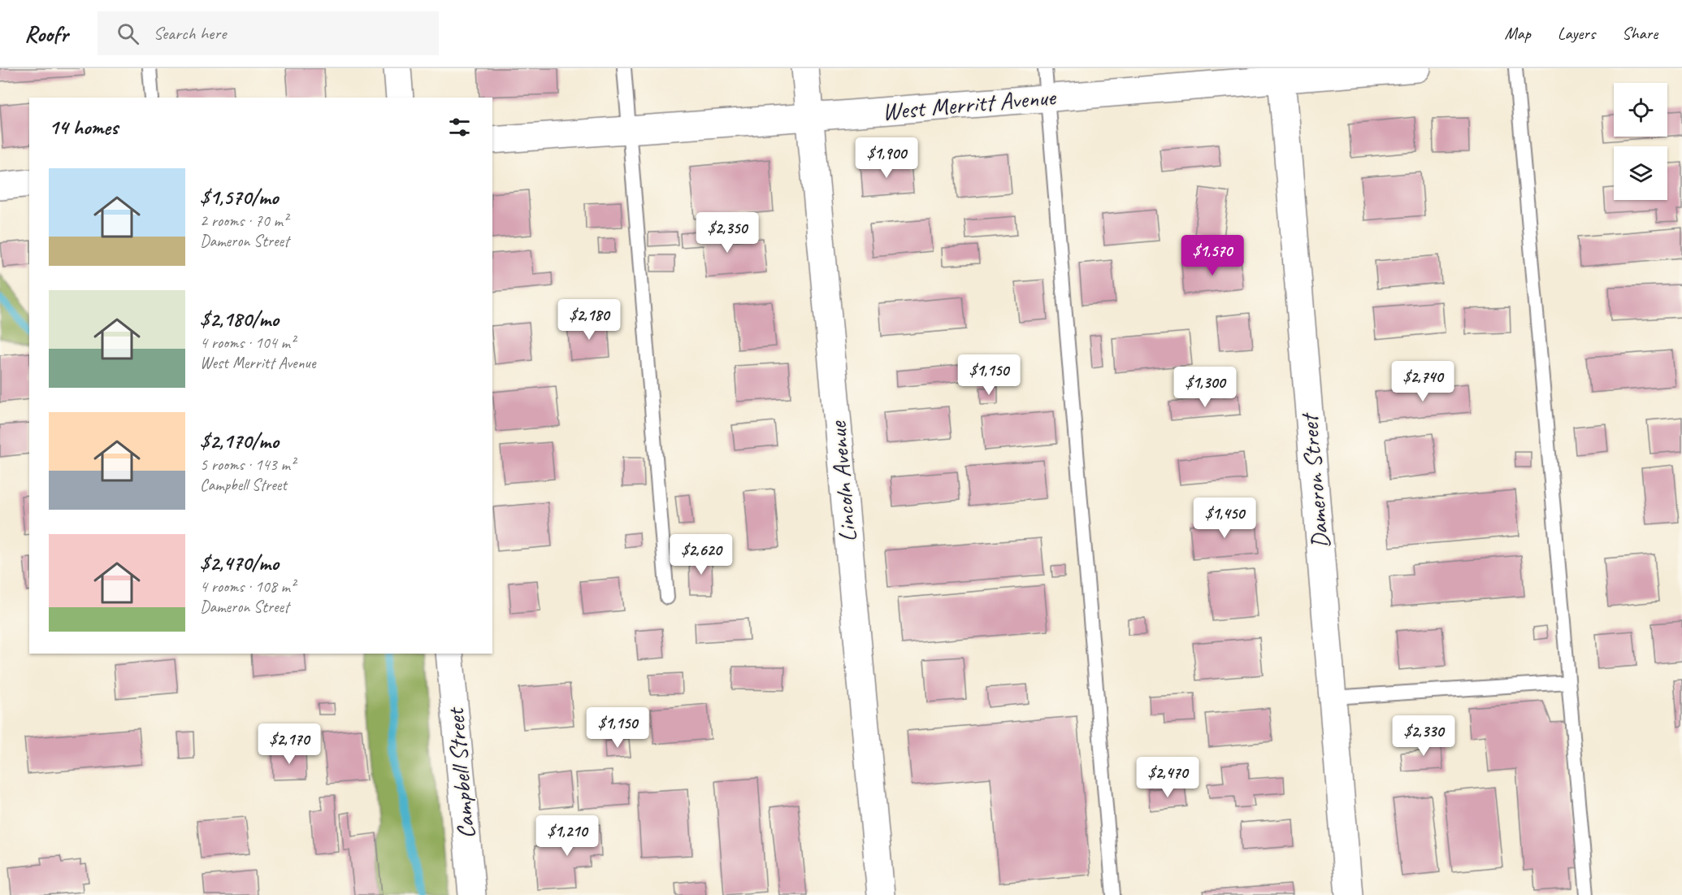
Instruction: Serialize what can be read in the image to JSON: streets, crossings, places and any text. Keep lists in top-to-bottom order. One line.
{"streets":{"street":["West Merritt Avenue","Lincoln Avenue","Dameron Street","Campbell Street"]},"crossings":[["West Merritt Avenue","Lincoln Avenue"],["West Merritt Avenue","Dameron Street"]],"page":{"header":"Roofr","search":"Search here","nav":["Map","Layers","Share"],"heading":"14 homes","price":["$1,900","$2,350","$1,570","$2,180","$1,150","$2,740","$1,300","$1,450","$2,620","$1,150","$2,330","$2,170","$2,470","$1,210"],"list":[{"name":"$1,570/mo","note":"2 rooms · 70 m² · Dameron Street"},{"name":"$2,180/mo","note":"4 rooms · 104 m² · West Merritt Avenue"},{"name":"$2,170/mo","note":"5 rooms · 143 m² · Campbell Street"},{"name":"$2,470/mo","note":"4 rooms · 108 m² · Dameron Street"}]}}
